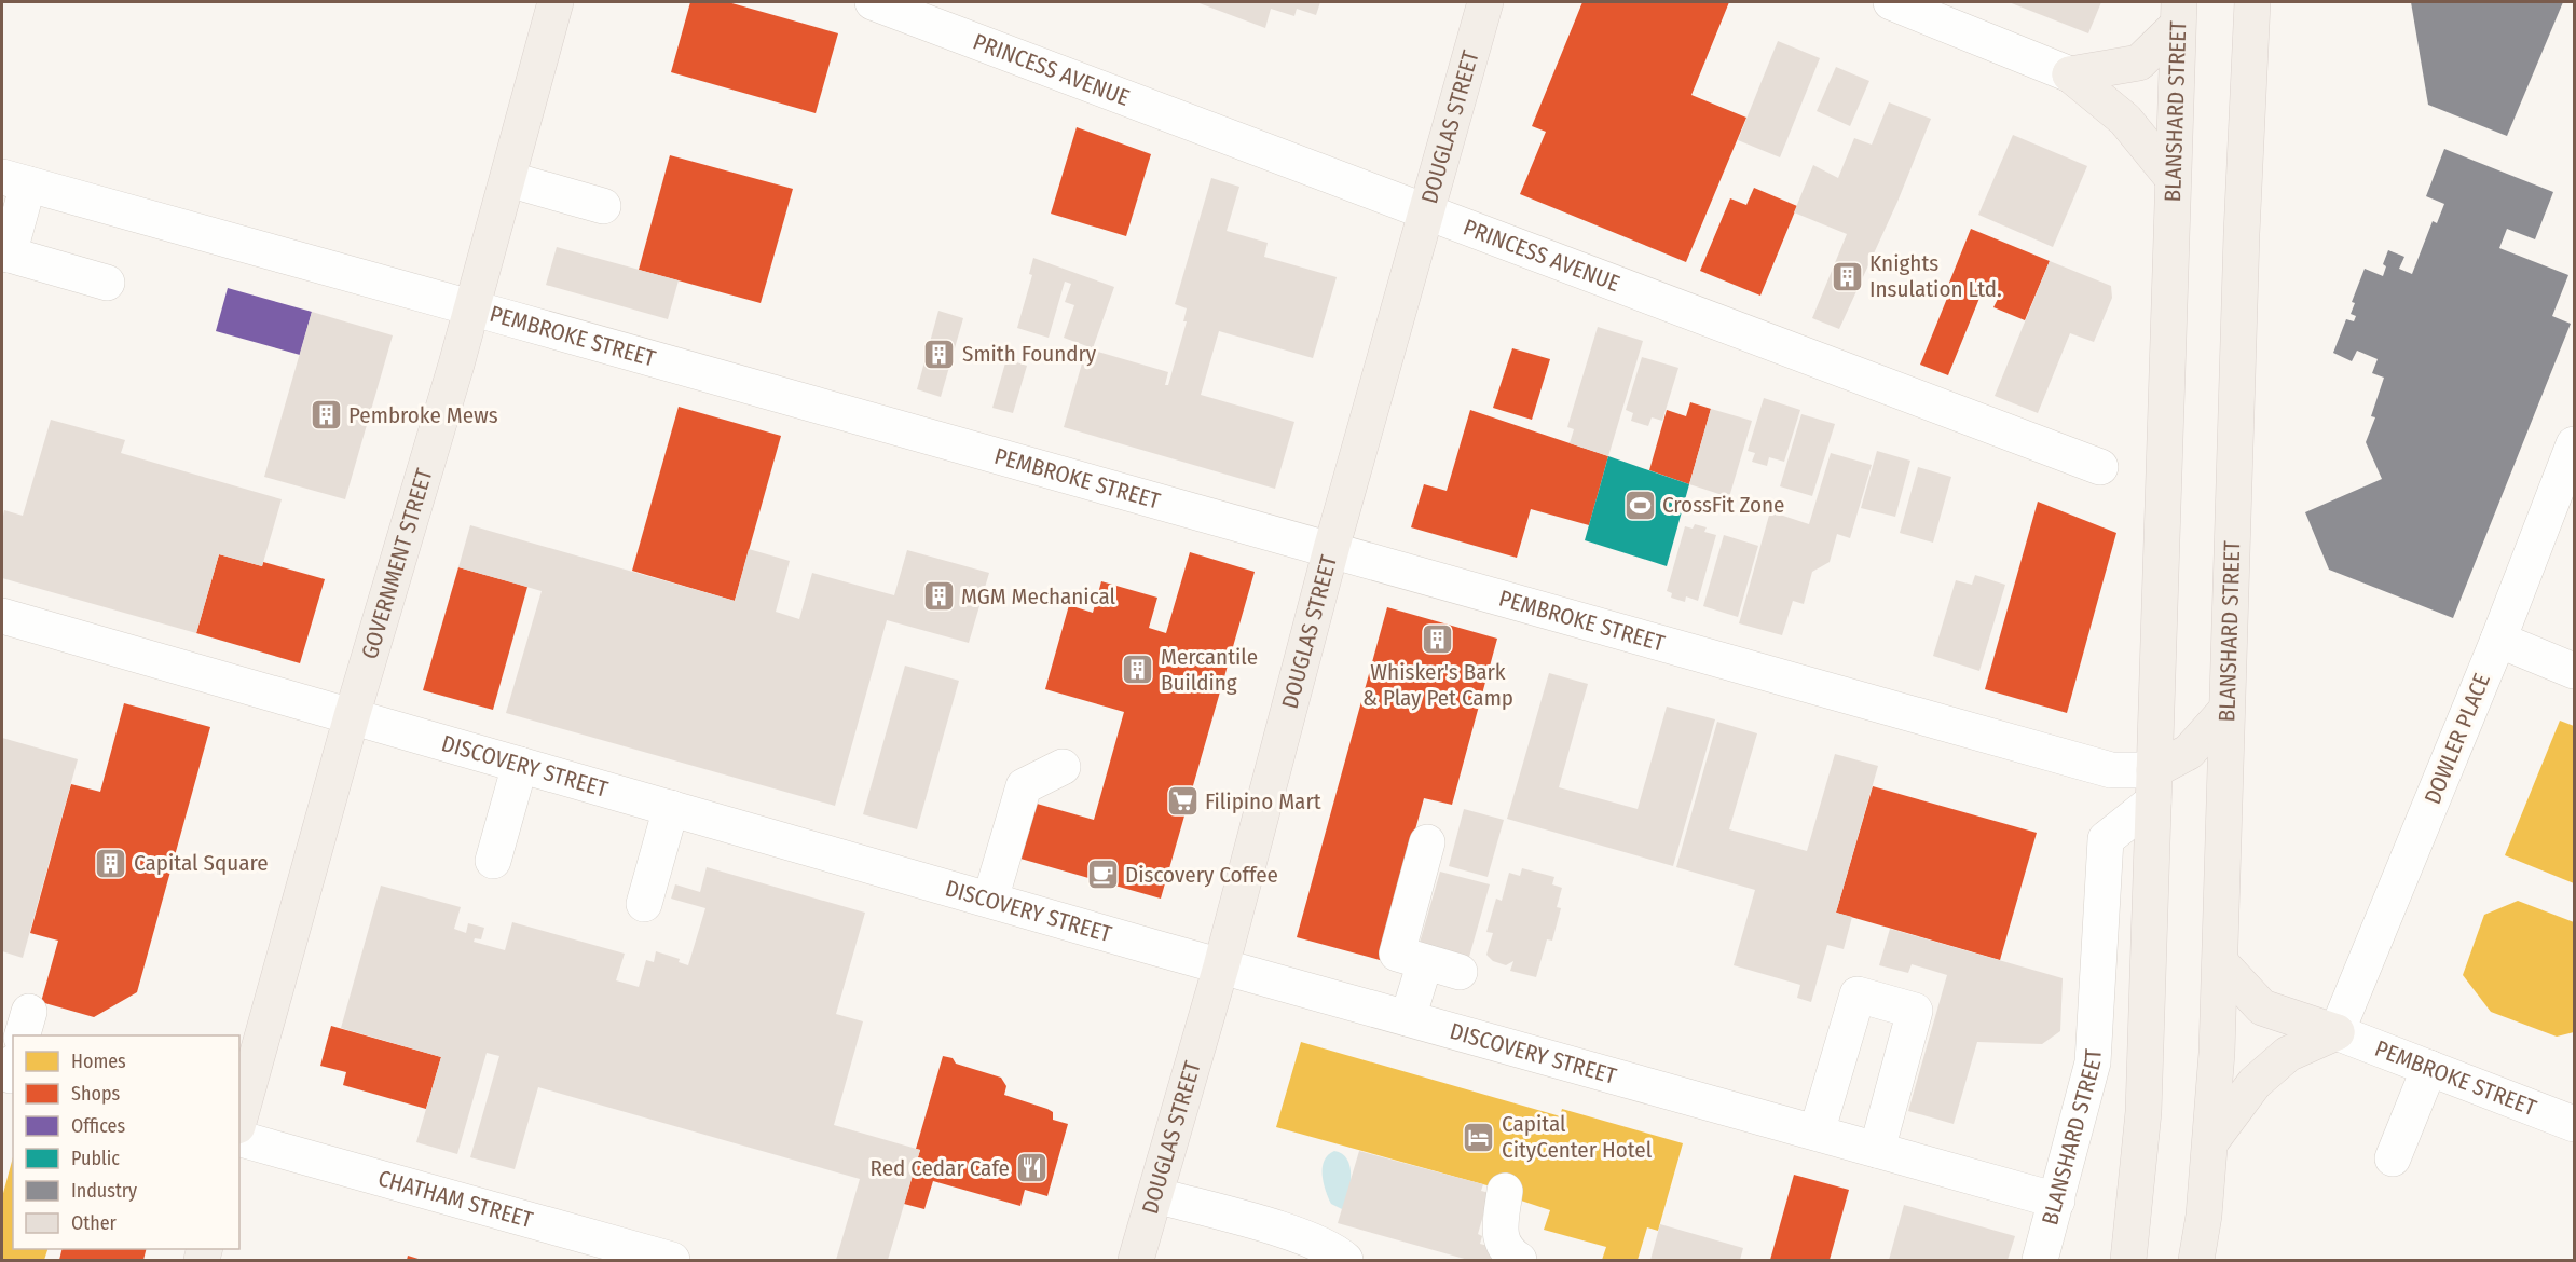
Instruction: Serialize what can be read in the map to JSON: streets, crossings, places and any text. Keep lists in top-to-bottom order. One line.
{"streets":{"main road":["BLANSHARD STREET","DOUGLAS STREET","GOVERNMENT STREET"],"street":["PRINCESS AVENUE","PEMBROKE STREET","DOWLER PLACE","DISCOVERY STREET","CHATHAM STREET"]},"crossings":[["PRINCESS AVENUE","DOUGLAS STREET"],["BLANSHARD STREET","PEMBROKE STREET"],["BLANSHARD STREET","DISCOVERY STREET"],["DOUGLAS STREET","PEMBROKE STREET"],["DOUGLAS STREET","DISCOVERY STREET"],["PEMBROKE STREET","GOVERNMENT STREET"],["PEMBROKE STREET","DOWLER PLACE"],["GOVERNMENT STREET","DISCOVERY STREET"]],"places":{"building":["Knights Insulation Ltd.","Smith Foundry","Pembroke Mews","MGM Mechanical","Whisker's Bark & Play Pet Camp","Mercantile Building","Capital Square"],"sports":["CrossFit Zone"],"supermarket":["Filipino Mart"],"cafe":["Discovery Coffee"],"hotel":["Capital CityCenter Hotel"],"restaurant":["Red Cedar Cafe"]},"legend":["Homes","Shops","Offices","Public","Industry","Other"]}
